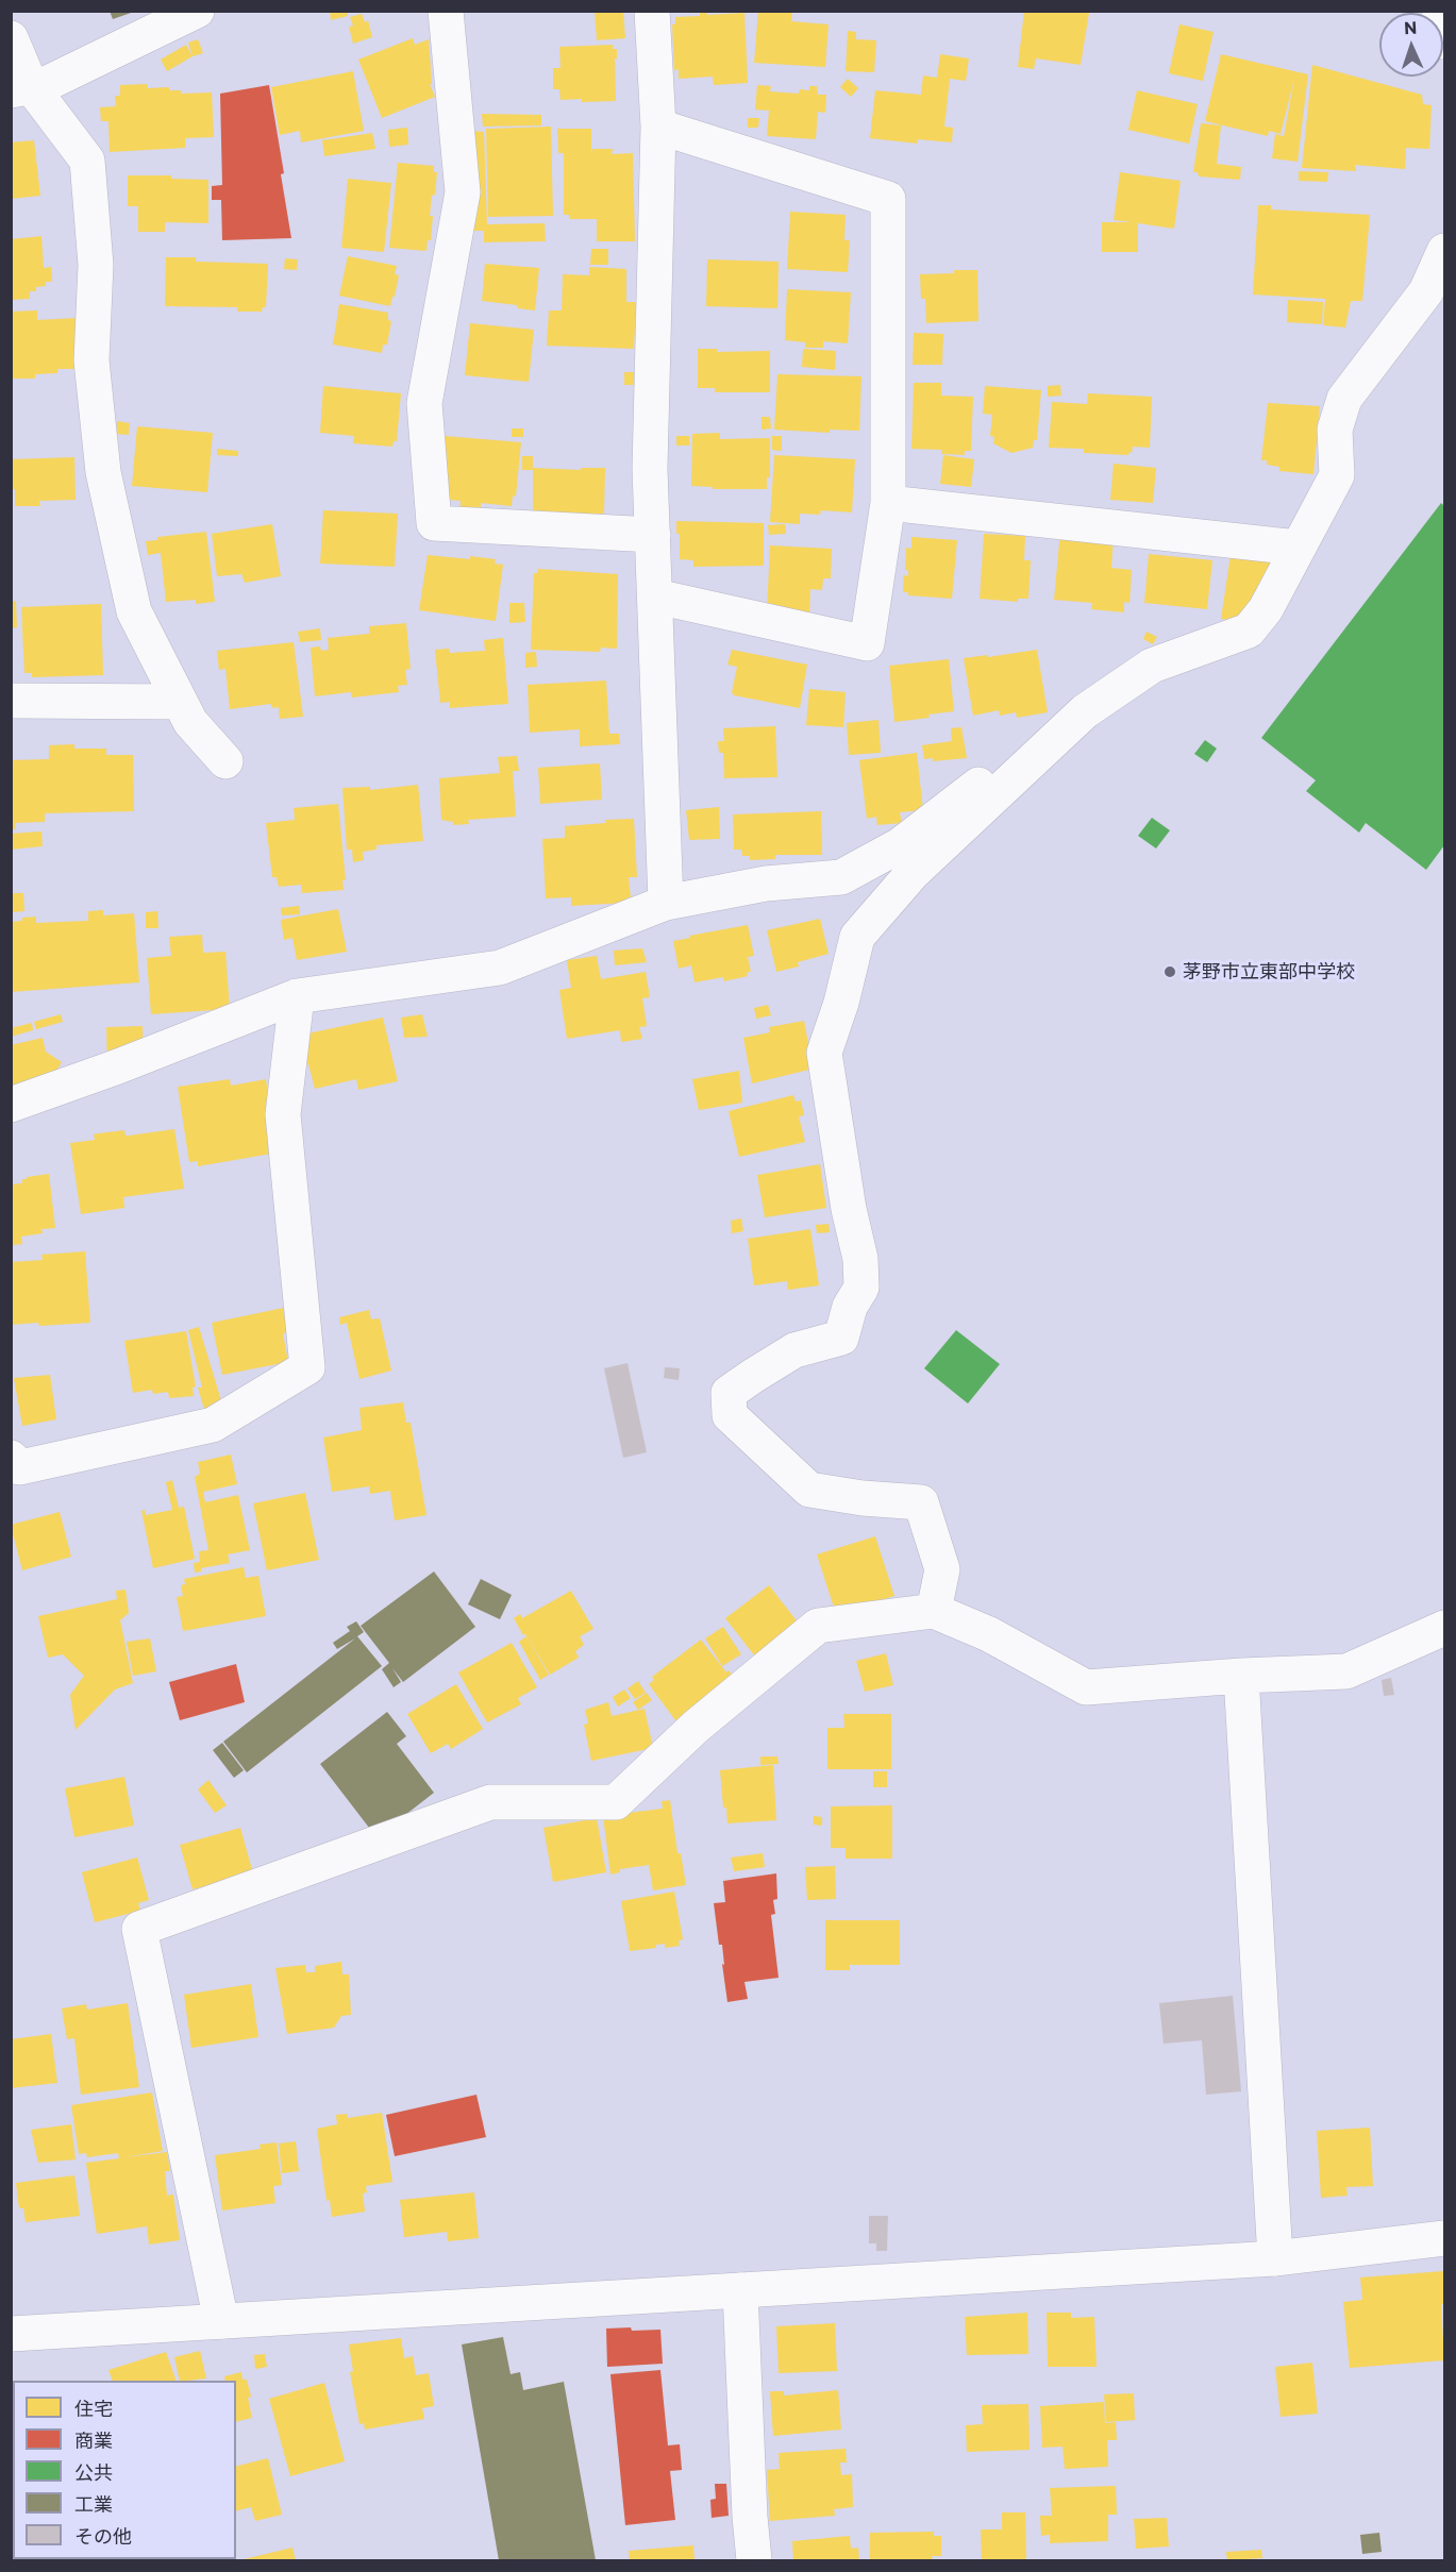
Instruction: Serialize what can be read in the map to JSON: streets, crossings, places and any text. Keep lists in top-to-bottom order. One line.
{"places":["茅野市立東部中学校"],"legend":["住宅","商業","公共","工業","その他"],"north":"top"}
